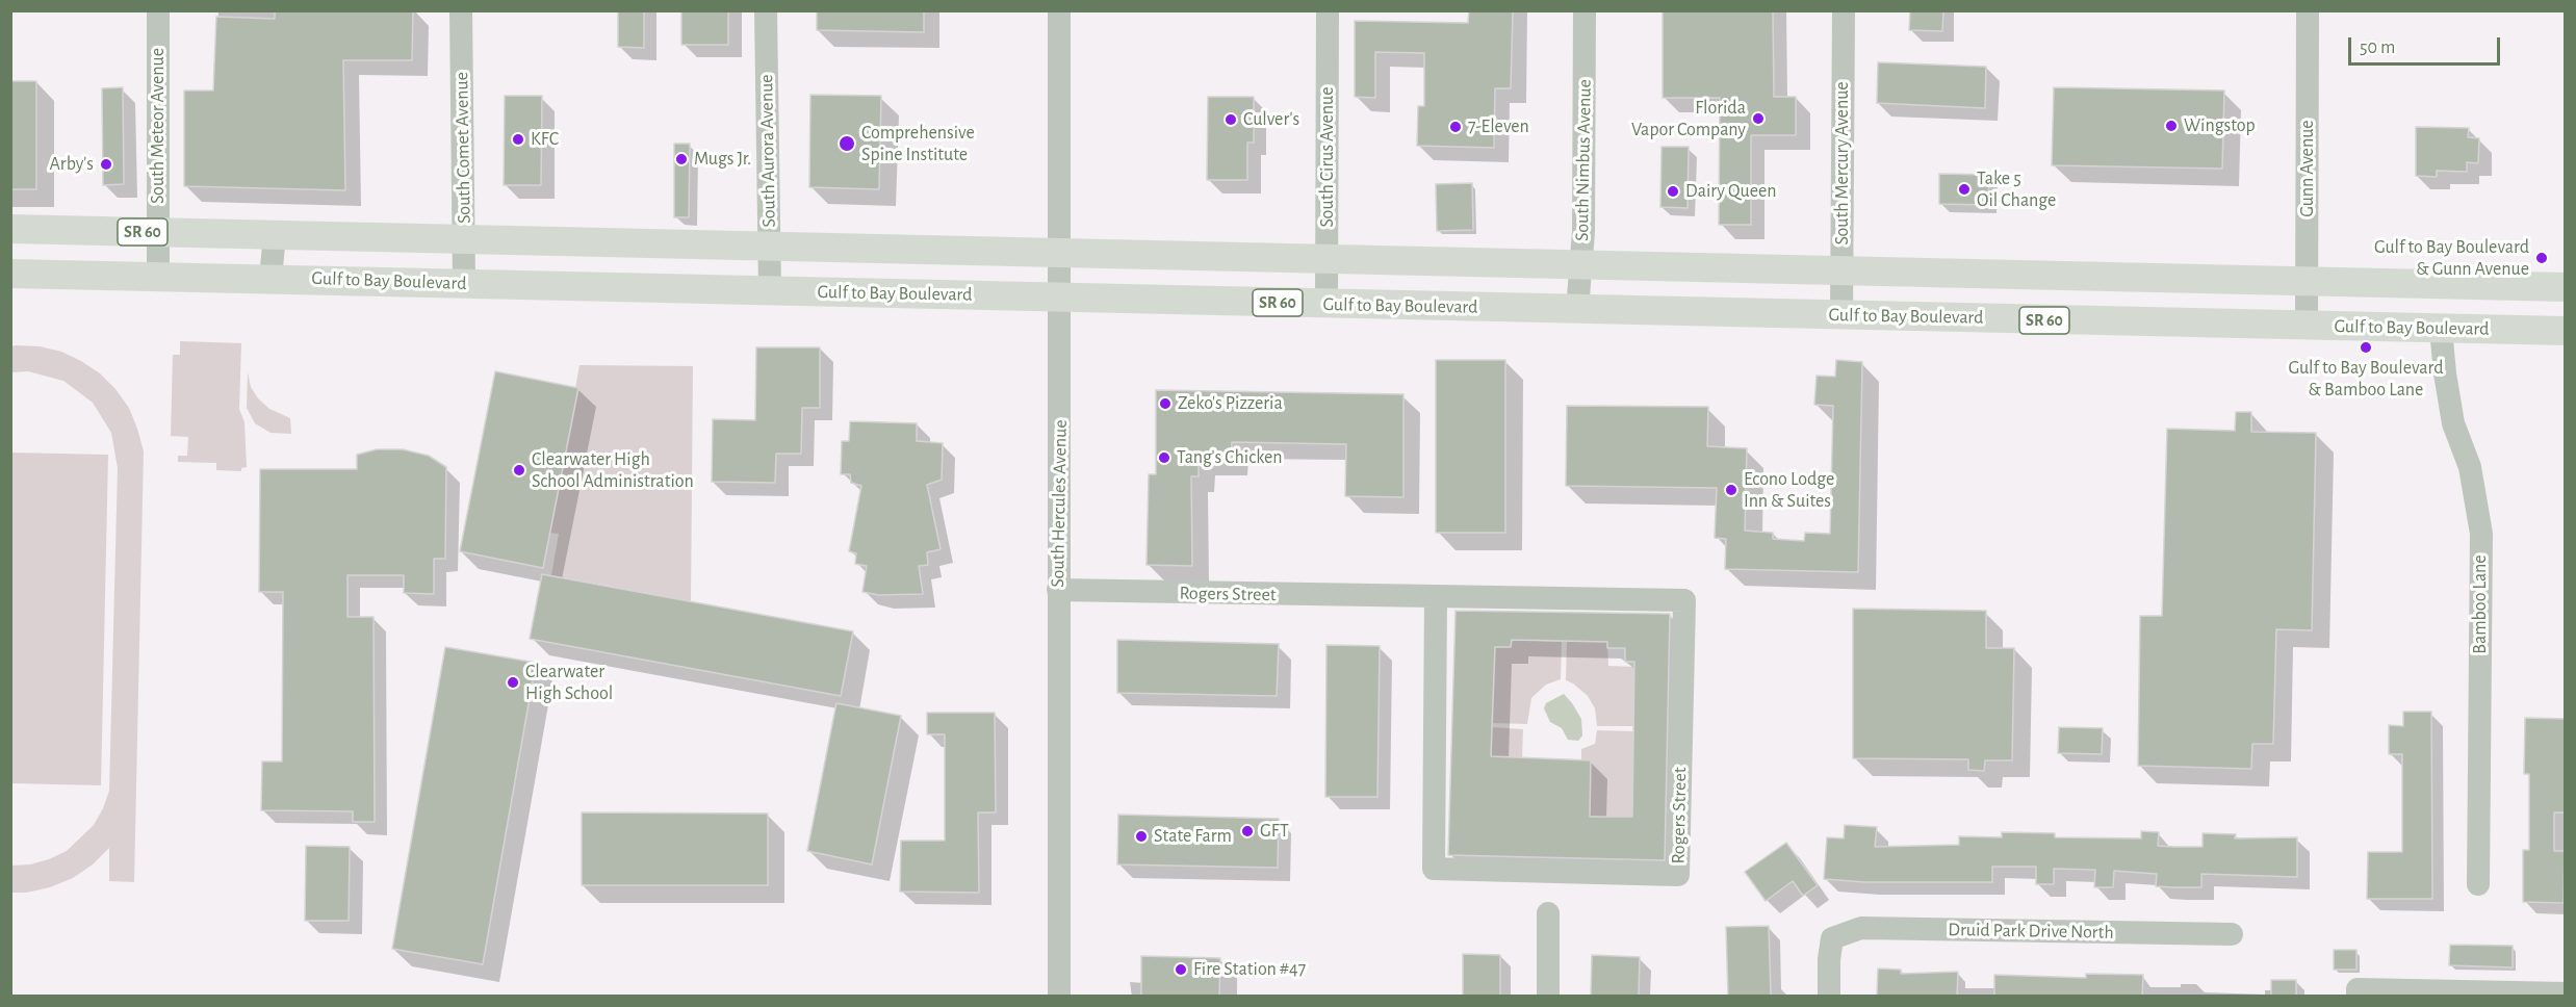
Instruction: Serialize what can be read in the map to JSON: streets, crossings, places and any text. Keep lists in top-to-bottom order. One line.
{"streets":{"main road":["SR 60","Gulf to Bay Boulevard"],"street":["South Meteor Avenue","South Comet Avenue","South Aurora Avenue","South Cirus Avenue","South Nimbus Avenue","South Mercury Avenue","Gunn Avenue","South Hercules Avenue","Rogers Street","Bamboo Lane","Druid Park Drive North"]},"crossings":[["South Meteor Avenue","SR 60"],["South Meteor Avenue","Gulf to Bay Boulevard"],["South Comet Avenue","SR 60"],["South Comet Avenue","Gulf to Bay Boulevard"],["South Aurora Avenue","SR 60"],["South Aurora Avenue","Gulf to Bay Boulevard"],["South Cirus Avenue","SR 60"],["South Cirus Avenue","Gulf to Bay Boulevard"],["South Nimbus Avenue","SR 60"],["South Nimbus Avenue","Gulf to Bay Boulevard"],["South Mercury Avenue","SR 60"],["South Mercury Avenue","Gulf to Bay Boulevard"],["Gunn Avenue","SR 60"],["Gunn Avenue","Gulf to Bay Boulevard"],["SR 60","South Hercules Avenue"],["Gulf to Bay Boulevard","South Hercules Avenue"],["Gulf to Bay Boulevard","Bamboo Lane"],["South Hercules Avenue","Rogers Street"]],"places":["Florida Vapor Company","Culver's","Wingstop","7-Eleven","KFC","Comprehensive Spine Institute","Mugs Jr.","Arby's","Take 5 Oil Change","Dairy Queen","Gulf to Bay Boulevard & Gunn Avenue","Gulf to Bay Boulevard & Bamboo Lane","Zeko's Pizzeria","Tang's Chicken","Clearwater High School Administration","Econo Lodge Inn & Suites","Clearwater High School","GFT","State Farm","Fire Station #47"],"scale_bar":"50 m"}
